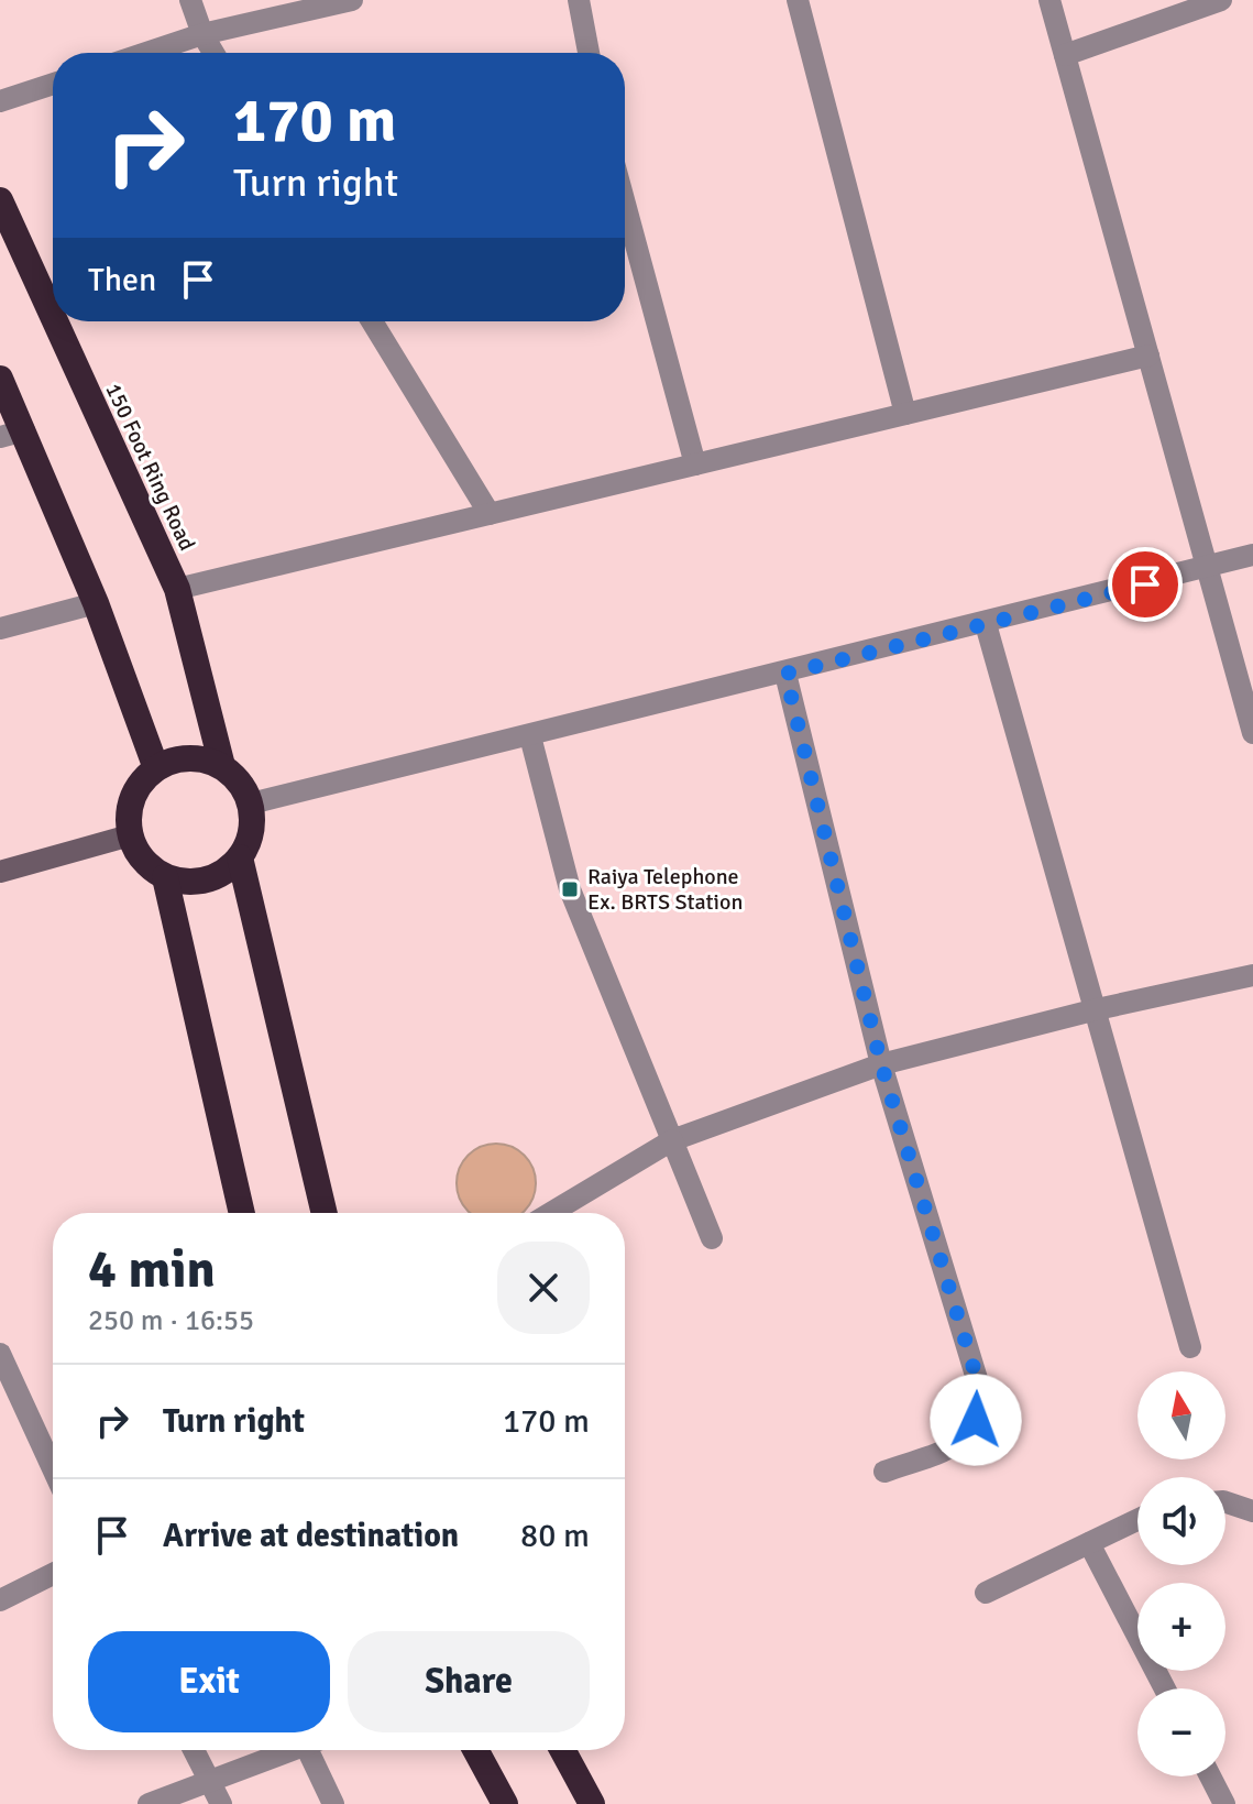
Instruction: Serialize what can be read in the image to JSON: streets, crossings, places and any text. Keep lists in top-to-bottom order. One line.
{"streets":{"highway":["150 Foot Ring Road"]},"places":{"transit":["Raiya Telephone Ex. BRTS Station"]},"north":"top","page":{"turn":["170 m","Turn right"],"then":"Then","heading":["4 min","250 m · 16:55"],"list":[{"name":"Turn right","value":"170 m"},{"name":"Arrive at destination","value":"80 m"}],"map_buttons":["+","−"],"buttons":["Exit","Share"]}}
